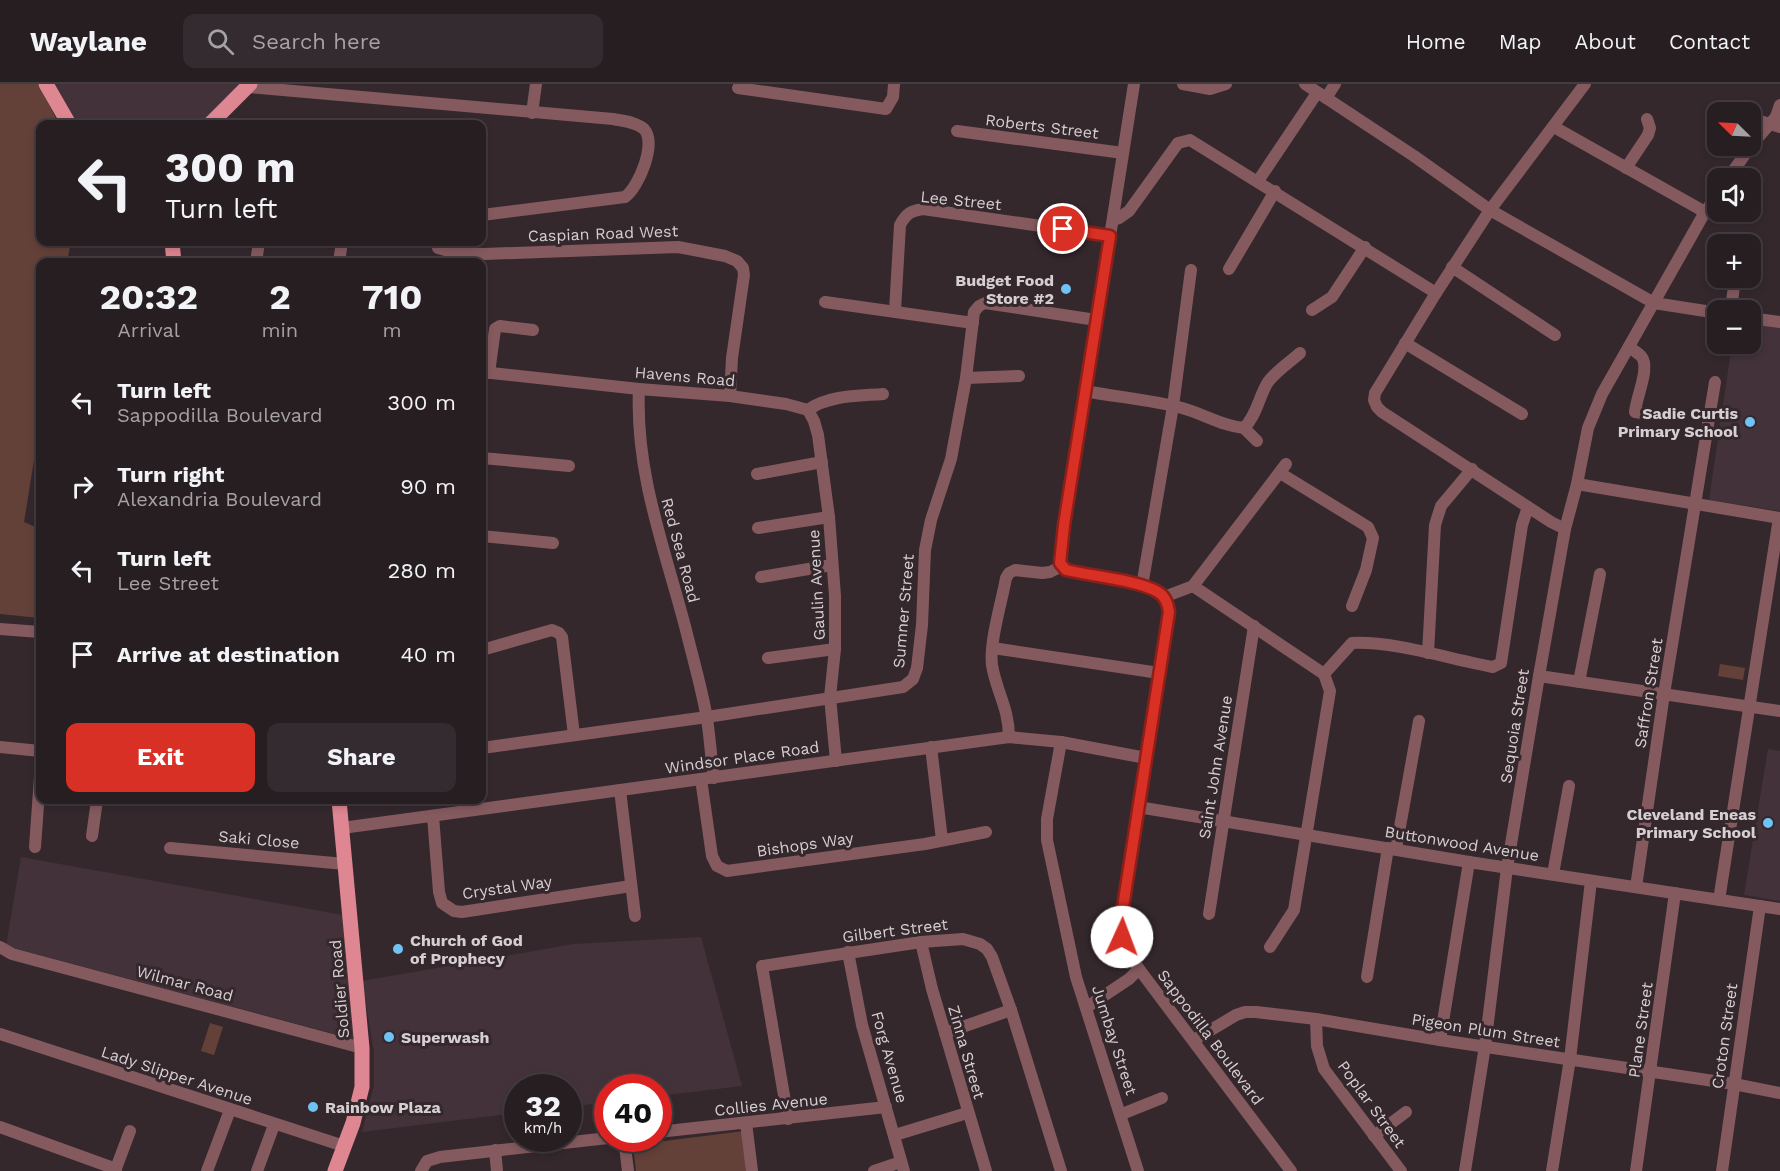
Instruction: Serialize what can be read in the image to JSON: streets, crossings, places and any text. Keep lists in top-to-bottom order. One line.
{"streets":{"main road":["Soldier Road"],"street":["Roberts Street","Lee Street","Caspian Road West","Havens Road","Red Sea Road","Gaulin Avenue","Sumner Street","Saffron Street","Sequoia Street","Windsor Place Road","Saint John Avenue","Saki Close","Buttonwood Avenue","Bishops Way","Crystal Way","Gilbert Street","Wilmar Road","Pigeon Plum Street","Plane Street","Croton Street","Sappodilla Boulevard","Jumbay Street","Zinna Street","Forg Avenue","Lady Slipper Avenue","Collies Avenue","Poplar Street"]},"crossings":[["Caspian Road West","Havens Road"],["Havens Road","Red Sea Road"],["Havens Road","Gaulin Avenue"],["Red Sea Road","Sumner Street"],["Red Sea Road","Windsor Place Road"],["Red Sea Road","Bishops Way"],["Gaulin Avenue","Sumner Street"],["Gaulin Avenue","Windsor Place Road"],["Saffron Street","Buttonwood Avenue"],["Sequoia Street","Buttonwood Avenue"],["Sequoia Street","Pigeon Plum Street"],["Windsor Place Road","Bishops Way"],["Windsor Place Road","Crystal Way"],["Windsor Place Road","Soldier Road"],["Windsor Place Road","Sappodilla Boulevard"],["Windsor Place Road","Jumbay Street"],["Saint John Avenue","Buttonwood Avenue"],["Saki Close","Soldier Road"],["Buttonwood Avenue","Plane Street"],["Buttonwood Avenue","Croton Street"],["Buttonwood Avenue","Sappodilla Boulevard"],["Gilbert Street","Zinna Street"],["Gilbert Street","Forg Avenue"],["Gilbert Street","Collies Avenue"],["Wilmar Road","Soldier Road"],["Soldier Road","Lady Slipper Avenue"],["Pigeon Plum Street","Plane Street"],["Pigeon Plum Street","Croton Street"],["Pigeon Plum Street","Sappodilla Boulevard"],["Pigeon Plum Street","Poplar Street"],["Forg Avenue","Collies Avenue"]],"places":["Budget Food Store #2","Sadie Curtis Primary School","Cleveland Eneas Primary School","Church of God of Prophecy","Superwash","Rainbow Plaza"],"north":"top left","page":{"header":"Waylane","search":"Search here","nav":["Home","Map","About","Contact"],"map_buttons":["+","−"],"turn":["300 m","Turn left"],"eta":["20:32","Arrival","2","min","710","m"],"list":[{"name":"Turn left","note":"Sappodilla Boulevard","value":"300 m"},{"name":"Turn right","note":"Alexandria Boulevard","value":"90 m"},{"name":"Turn left","note":"Lee Street","value":"280 m"},{"name":"Arrive at destination","value":"40 m"}],"buttons":["Exit","Share"],"speed":"32 km/h","limit":"40"}}
